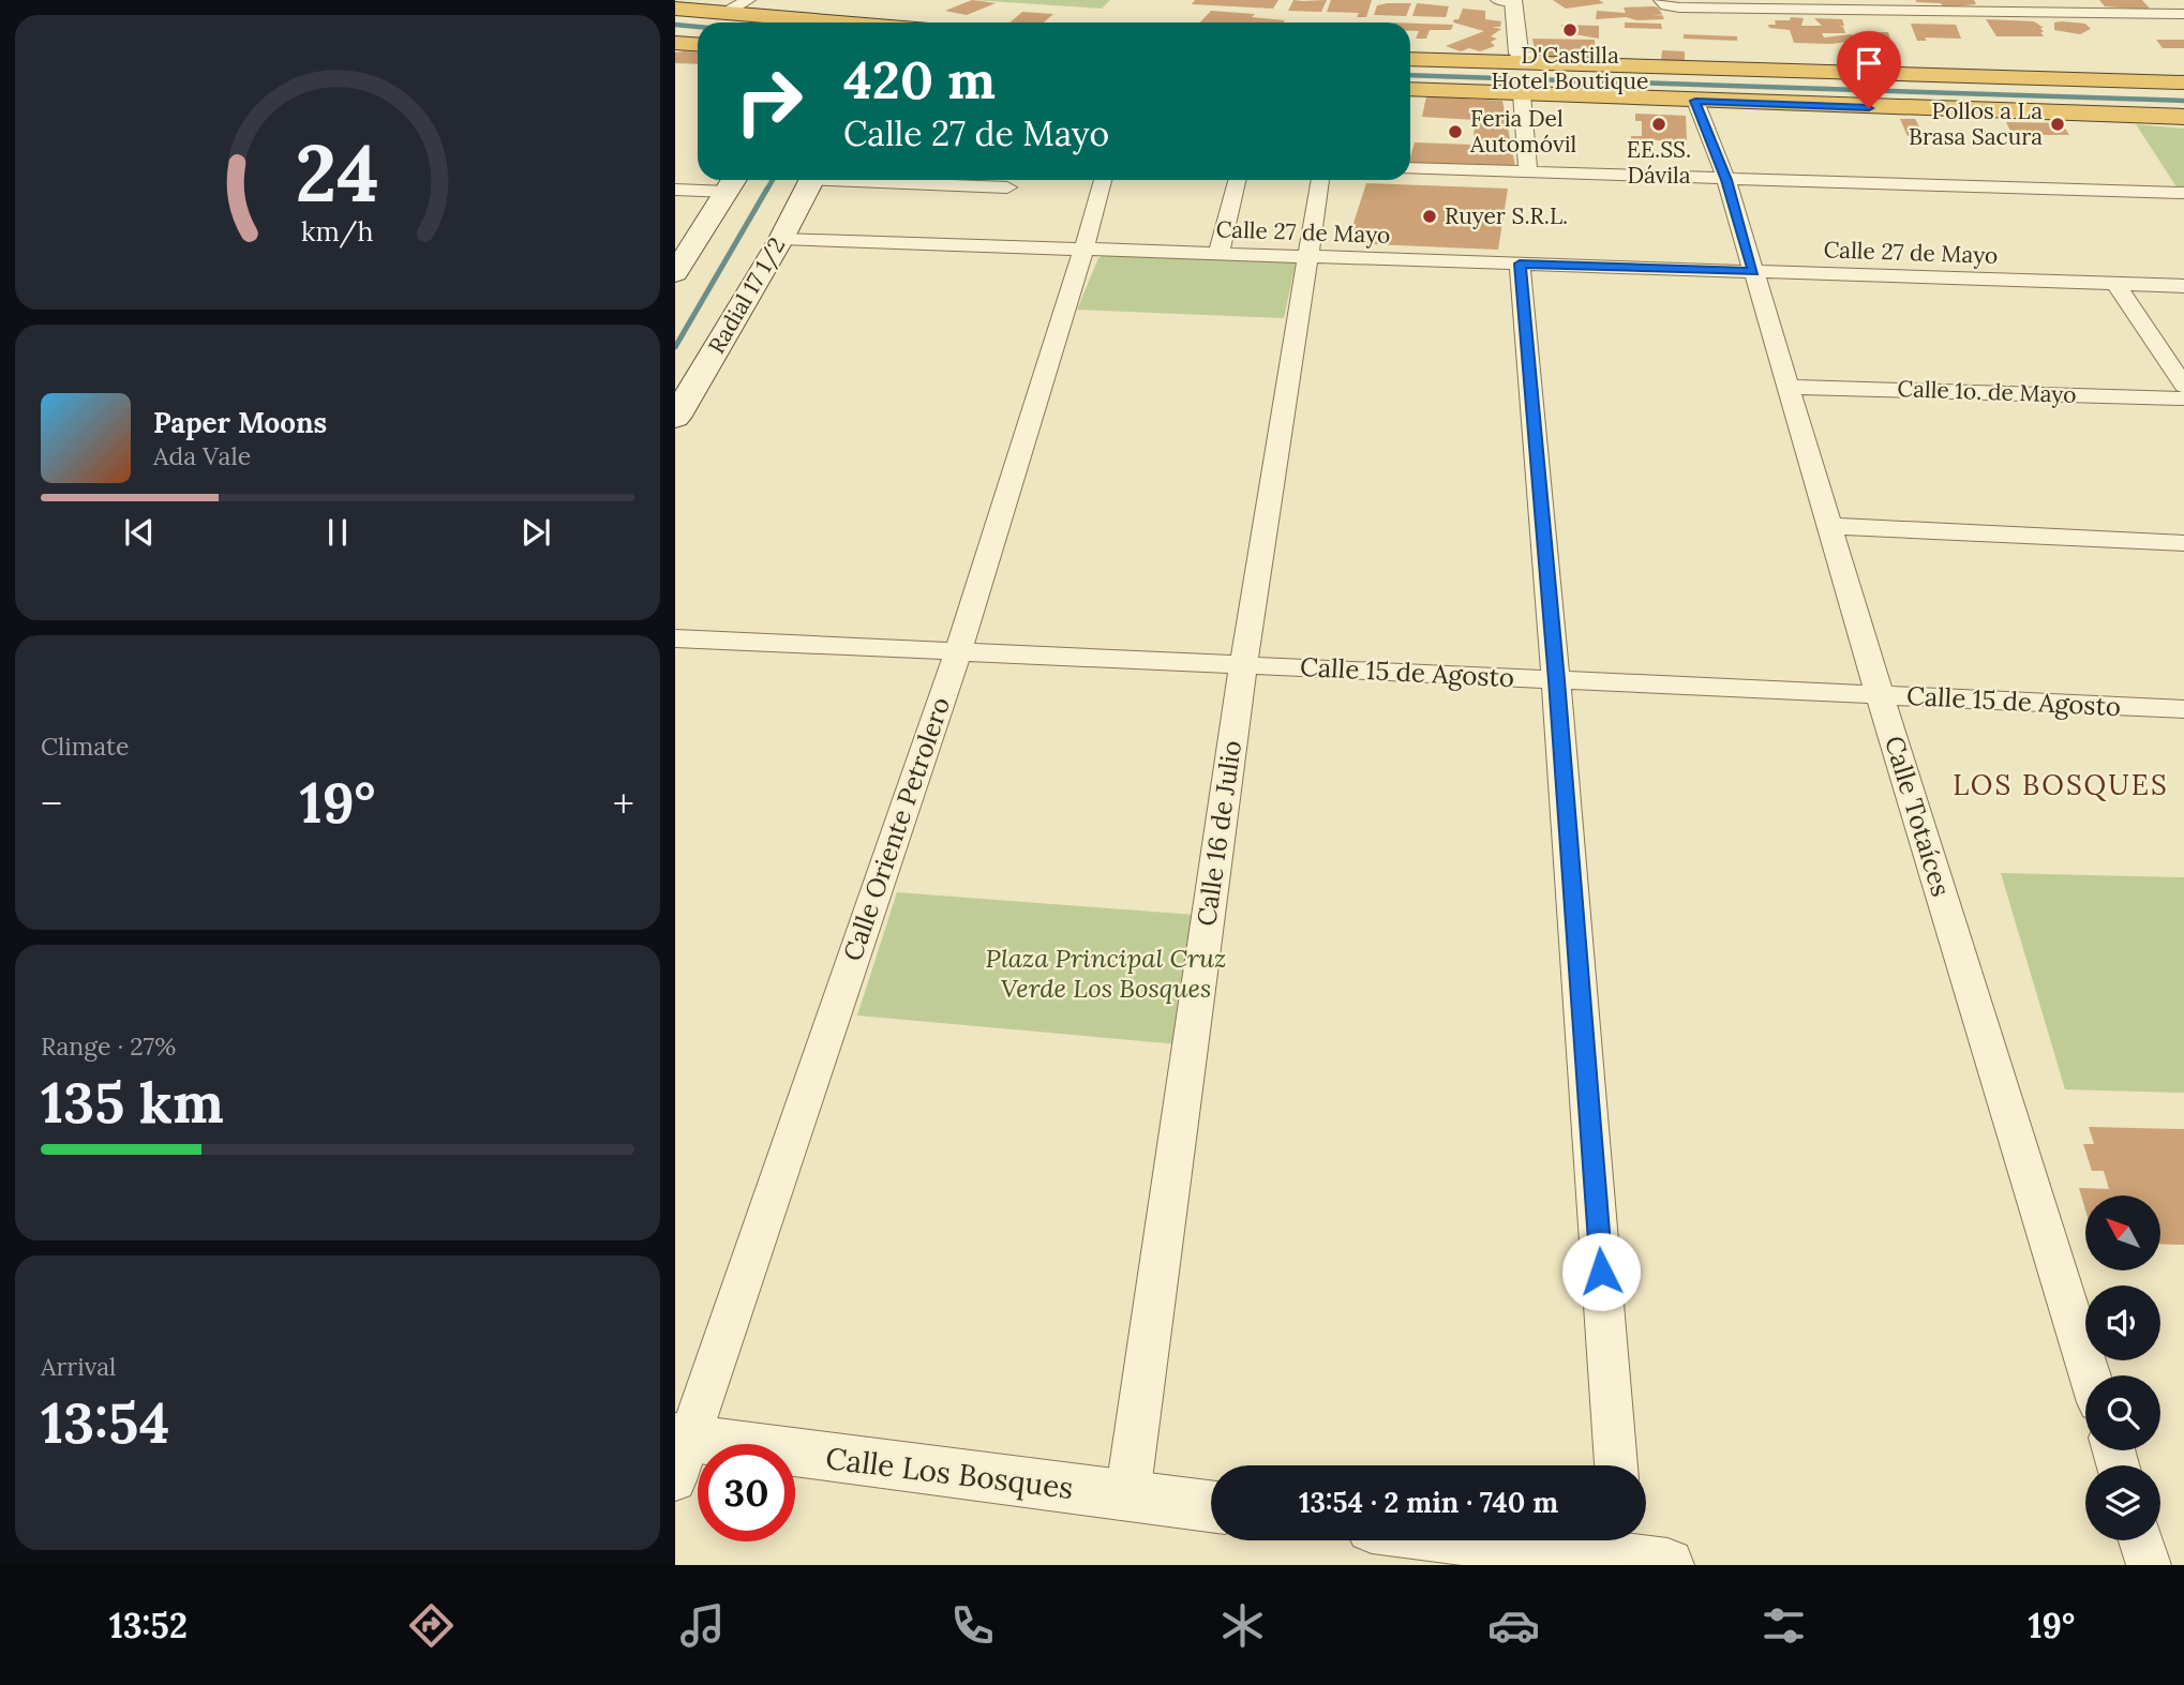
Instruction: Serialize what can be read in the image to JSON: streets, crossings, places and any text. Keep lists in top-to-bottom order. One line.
{"streets":{"main road":["Radial 17 1/2"],"street":["Calle 27 de Mayo","Calle 1o. de Mayo","Calle 15 de Agosto","Calle Totaíces","Calle Oriente Petrolero","Calle 16 de Julio","Calle Los Bosques"]},"crossings":[["Calle 27 de Mayo","Radial 17 1/2"],["Calle 27 de Mayo","Calle Totaíces"],["Calle 27 de Mayo","Calle Oriente Petrolero"],["Calle 27 de Mayo","Calle 16 de Julio"],["Calle 1o. de Mayo","Calle Totaíces"],["Calle 15 de Agosto","Calle Totaíces"],["Calle 15 de Agosto","Calle Oriente Petrolero"],["Calle 15 de Agosto","Calle 16 de Julio"],["Calle Oriente Petrolero","Calle Los Bosques"],["Calle 16 de Julio","Calle Los Bosques"]],"districts":["LOS BOSQUES"],"parks":["Plaza Principal Cruz Verde Los Bosques"],"places":["D'Castilla Hotel Boutique","EE.SS. Dávila","Pollos a La Brasa Sacura","Feria Del Automóvil","Ruyer S.R.L."],"north":"top left","page":{"turn":["420 m","Calle 27 de Mayo"],"song":["Paper Moons","Ada Vale"],"tile":["Climate",["Range · 27%","135 km"],["Arrival","13:54"]],"heat":["−","19°","+"],"limit":"30","trip":"13:54 · 2 min · 740 m","tabs":["13:52","19°"],"gauge":["24","km/h"]}}
